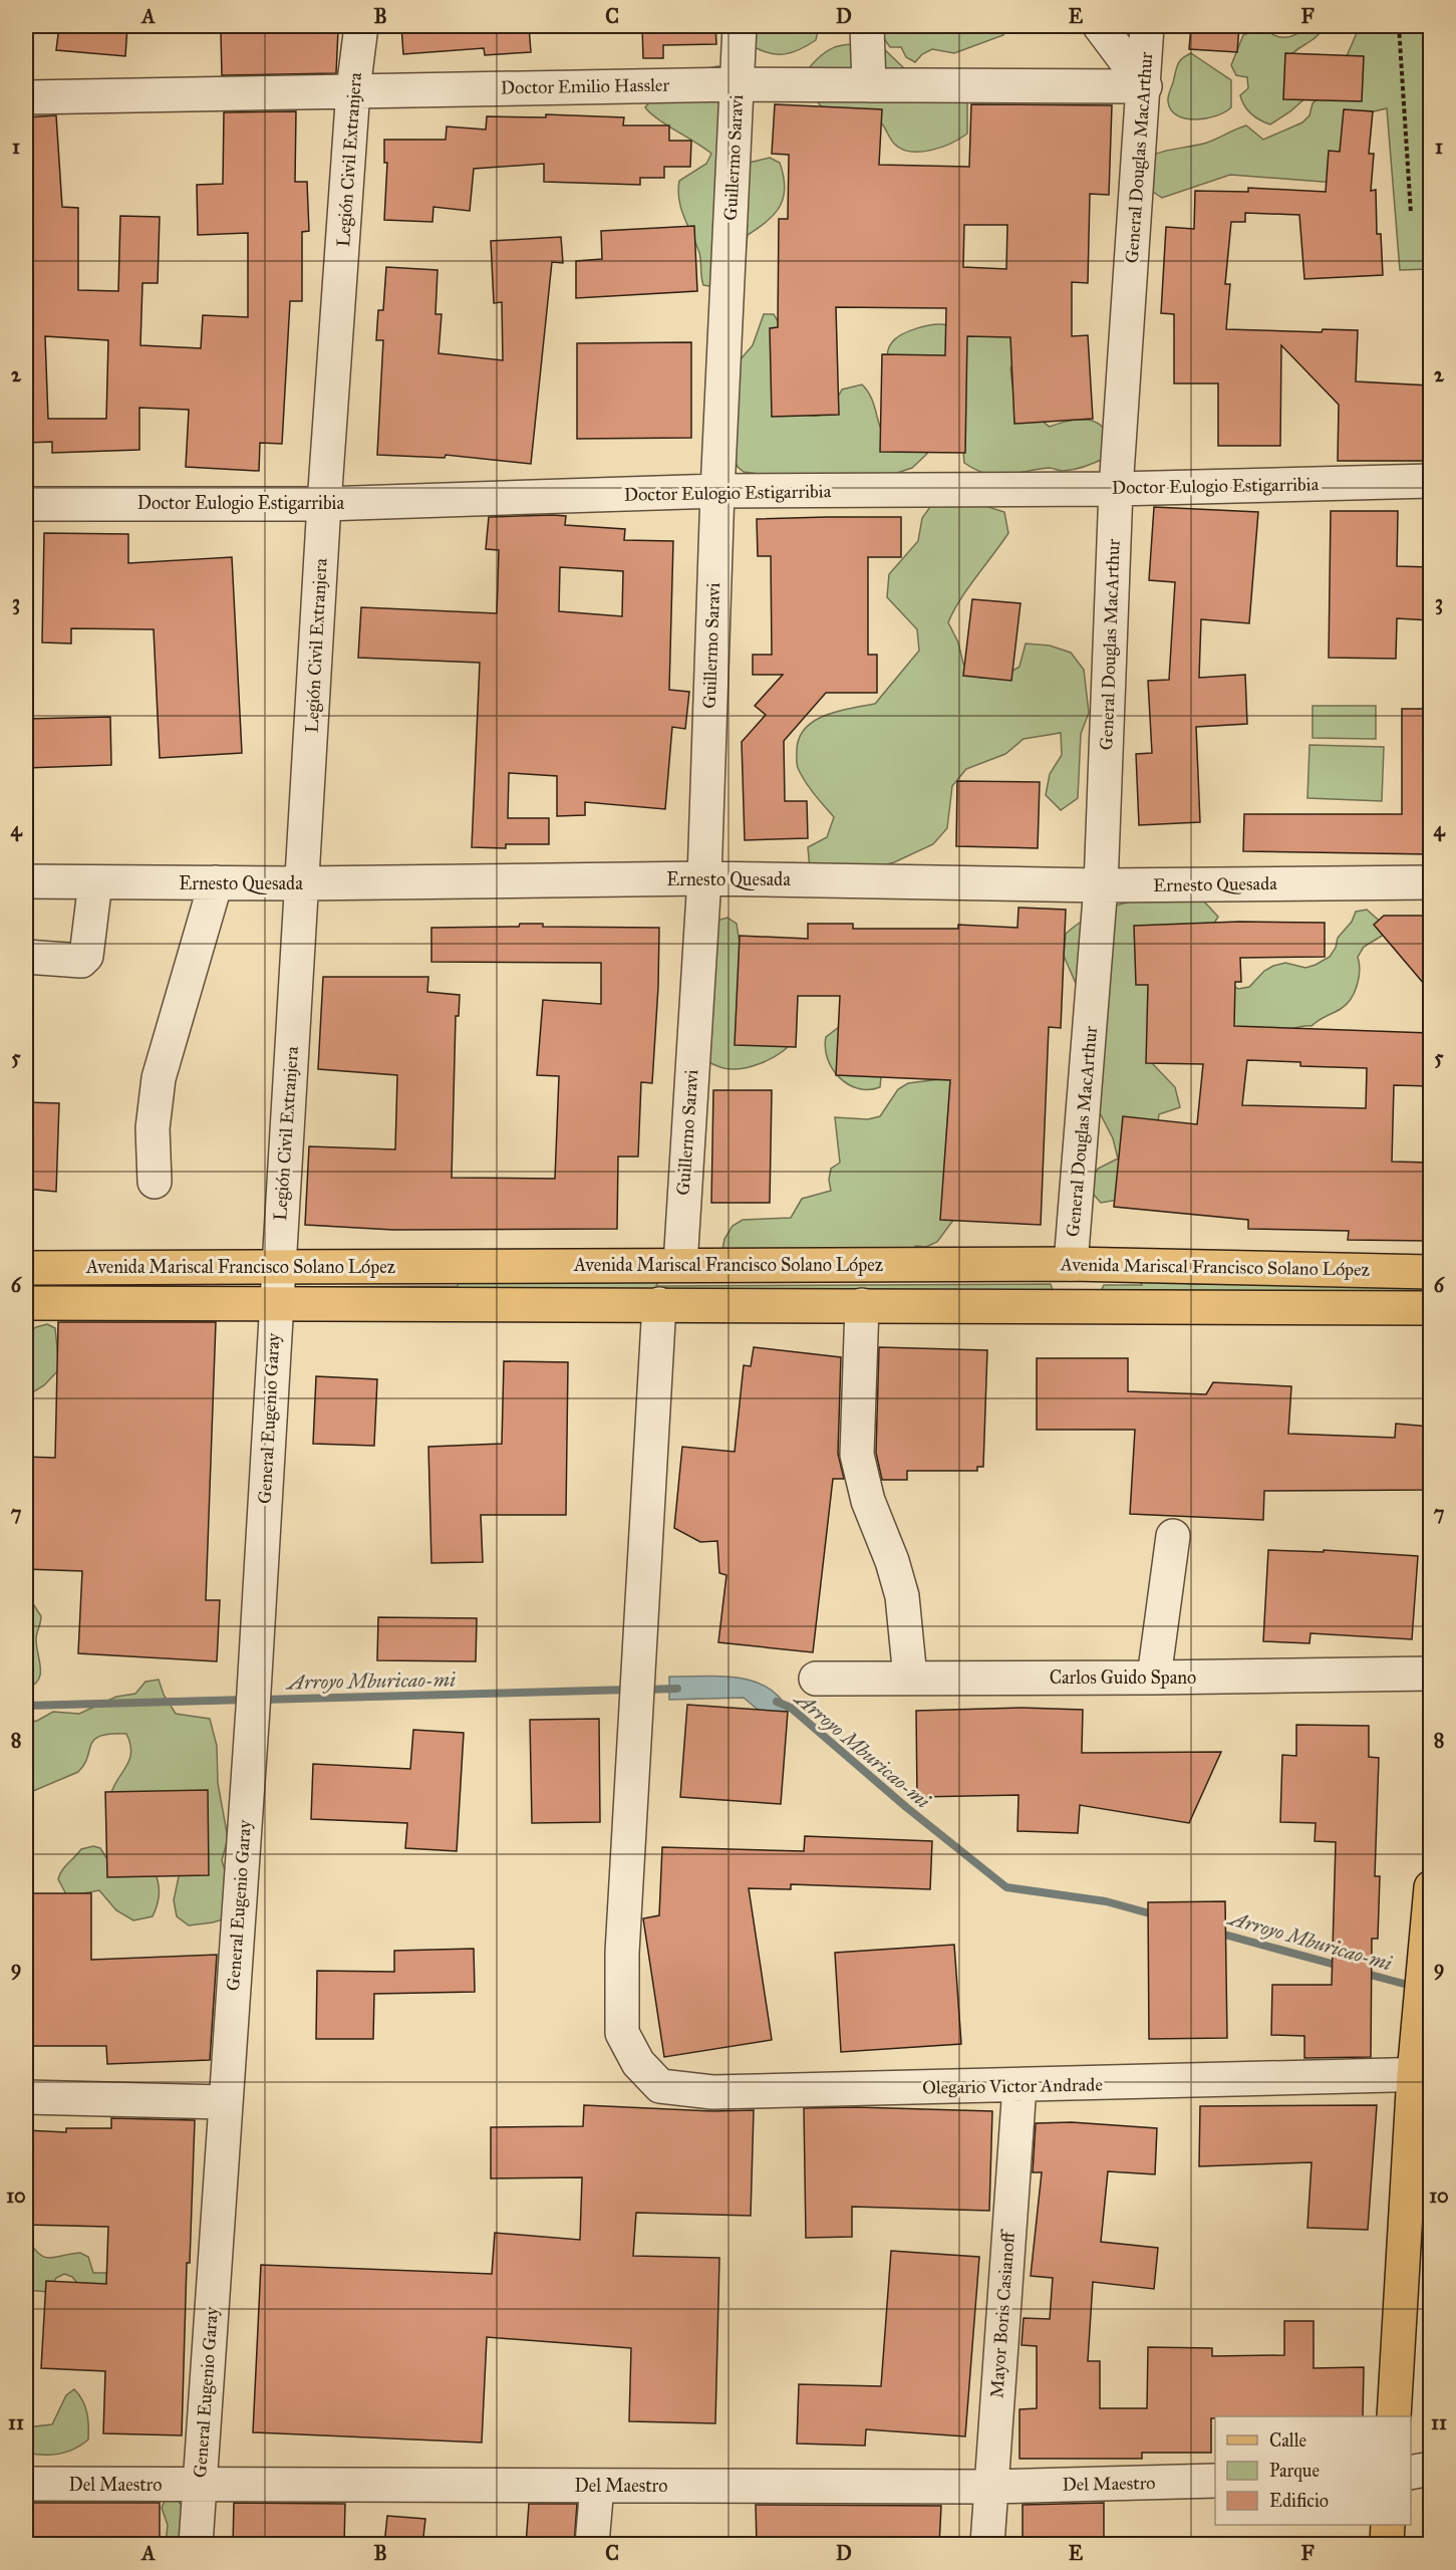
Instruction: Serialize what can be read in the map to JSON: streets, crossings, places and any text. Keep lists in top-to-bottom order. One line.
{"streets":{"main road":["Avenida Mariscal Francisco Solano López"],"street":["Doctor Emilio Hassler","Guillermo Saravi","General Douglas MacArthur","Legión Civil Extranjera","Doctor Eulogio Estigarribia","Ernesto Quesada","General Eugenio Garay","Carlos Guido Spano","Olegario Victor Andrade","Mayor Boris Casianoff","Del Maestro"]},"crossings":[["Doctor Emilio Hassler","Guillermo Saravi"],["Doctor Emilio Hassler","General Douglas MacArthur"],["Doctor Emilio Hassler","Legión Civil Extranjera"],["Guillermo Saravi","Doctor Eulogio Estigarribia"],["Guillermo Saravi","Ernesto Quesada"],["Guillermo Saravi","Avenida Mariscal Francisco Solano López"],["General Douglas MacArthur","Doctor Eulogio Estigarribia"],["General Douglas MacArthur","Ernesto Quesada"],["General Douglas MacArthur","Avenida Mariscal Francisco Solano López"],["Legión Civil Extranjera","Doctor Eulogio Estigarribia"],["Legión Civil Extranjera","Ernesto Quesada"],["Legión Civil Extranjera","Avenida Mariscal Francisco Solano López"],["Legión Civil Extranjera","General Eugenio Garay"],["Avenida Mariscal Francisco Solano López","General Eugenio Garay"],["Avenida Mariscal Francisco Solano López","Olegario Victor Andrade"],["General Eugenio Garay","Del Maestro"],["Olegario Victor Andrade","Mayor Boris Casianoff"],["Mayor Boris Casianoff","Del Maestro"]],"water":["Arroyo Mburicao-mi"],"legend":["Calle","Parque","Edificio"],"grid":{"columns":["A","B","C","D","E","F"],"rows":["1","2","3","4","5","6","7","8","9","10","11"]}}
